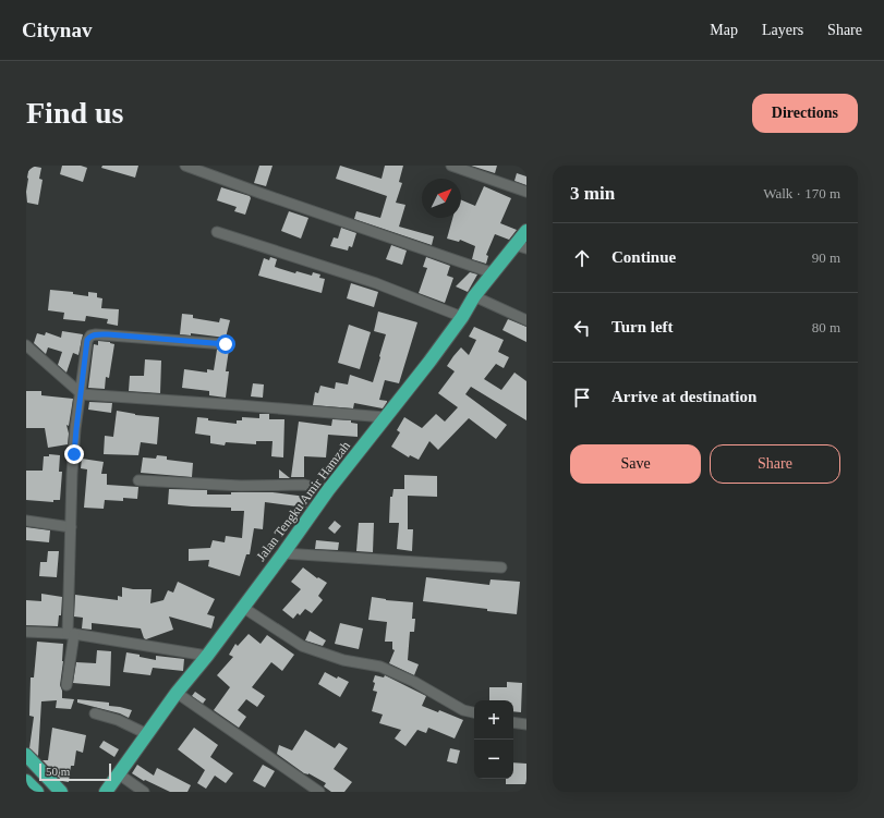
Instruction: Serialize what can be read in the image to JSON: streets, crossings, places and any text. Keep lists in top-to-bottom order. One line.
{"streets":{"highway":["Jalan Tengku Amir Hamzah"]},"scale_bar":"50 m","north":"top right","page":{"header":"Citynav","nav":["Map","Layers","Share"],"buttons":["Directions",["Save","Share"]],"title":"Find us","heading":["3 min","Walk · 170 m"],"list":[["Continue","90 m"],["Turn left","80 m"],"Arrive at destination"],"map_buttons":["+","−"],"scale":"50 m"}}
